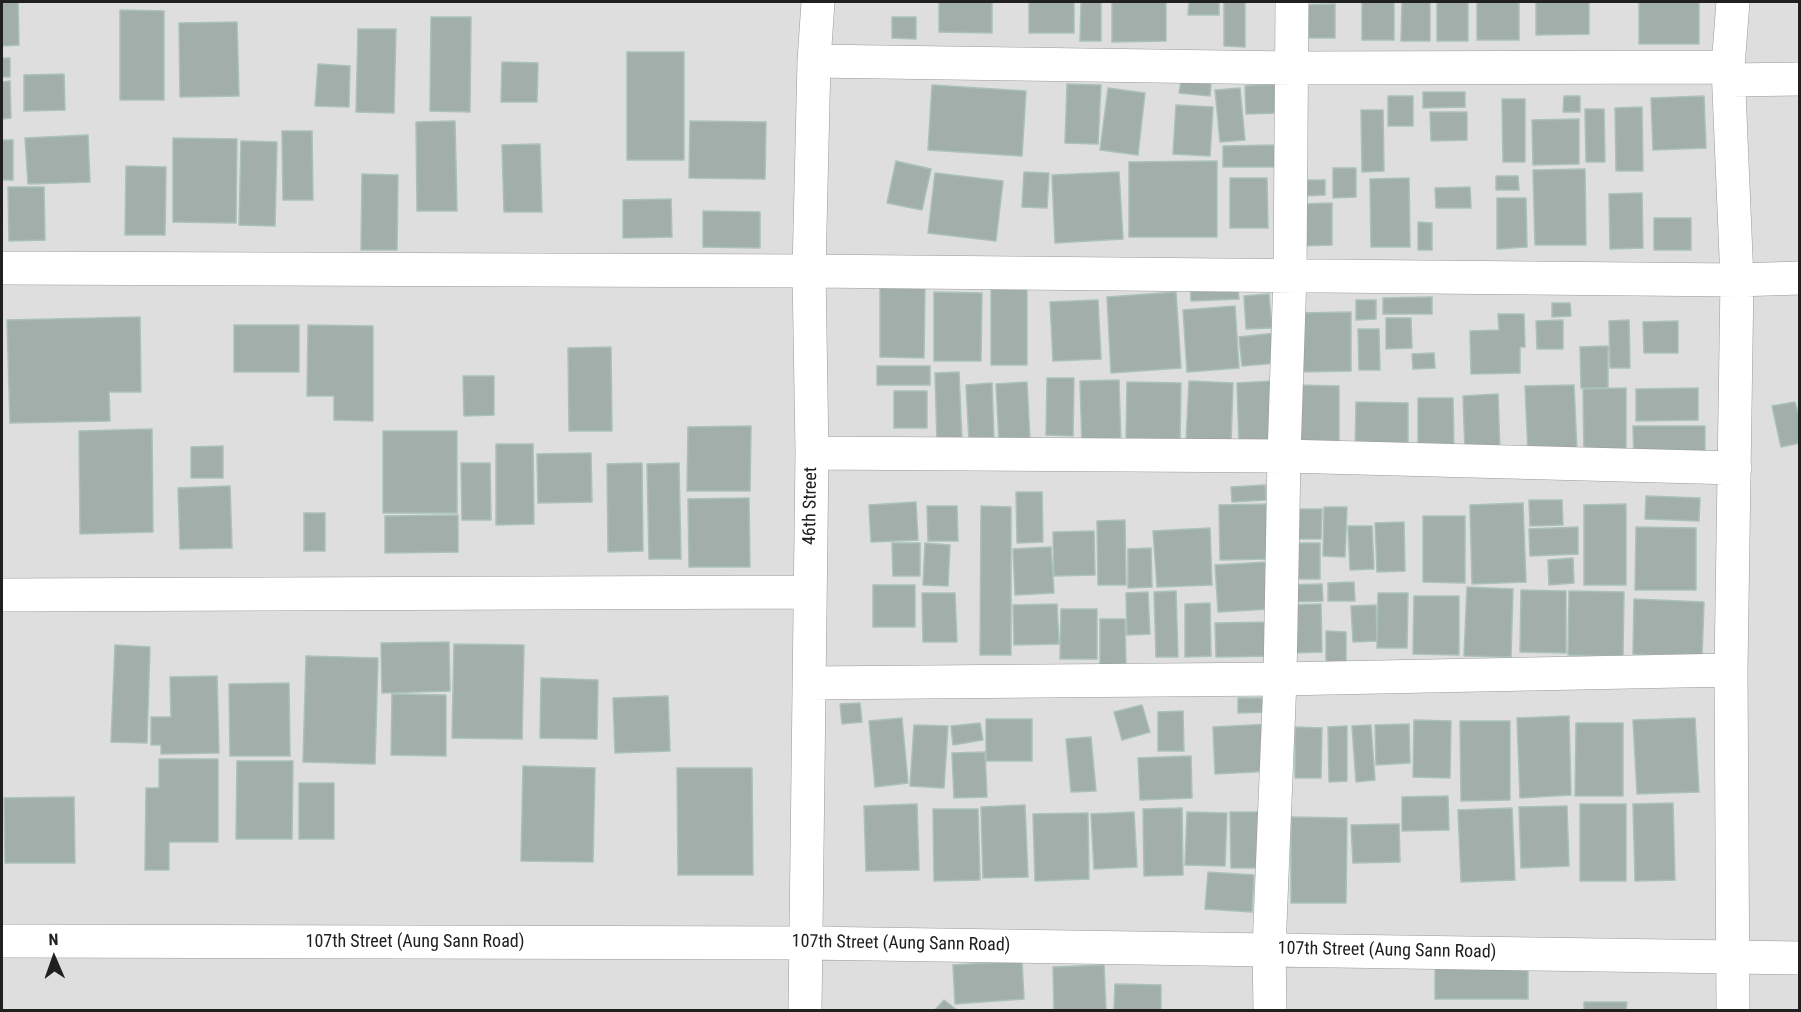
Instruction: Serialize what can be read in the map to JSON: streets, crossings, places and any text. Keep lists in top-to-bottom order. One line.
{"streets":{"street":["46th Street","107th Street (Aung Sann Road)"]},"crossings":[["46th Street","107th Street (Aung Sann Road)"]],"north":"top"}
